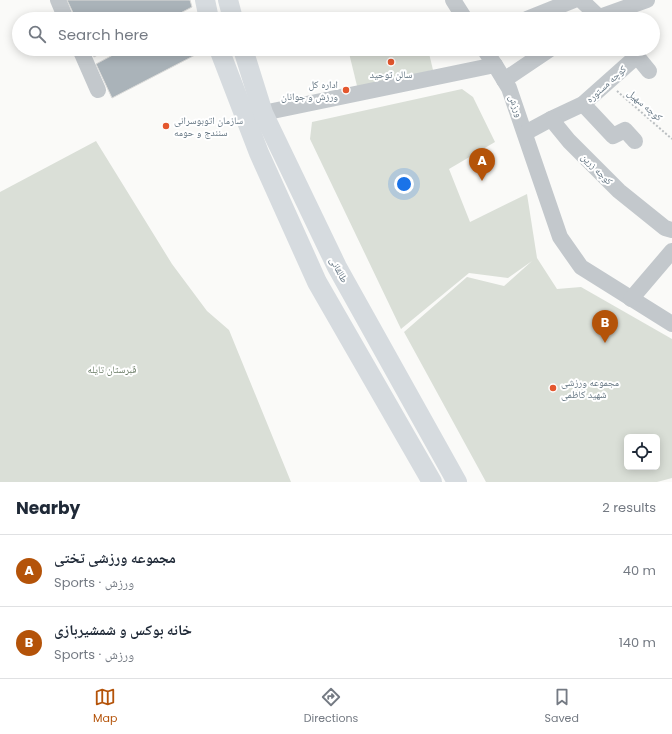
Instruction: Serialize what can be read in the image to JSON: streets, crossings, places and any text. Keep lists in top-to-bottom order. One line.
{"streets":{"main road":["طالقانی"],"street":["کوچه مستوره","ورزش","کوچه زرین"],"path":["کوچه سهیل"]},"crossings":[["کوچه مستوره","کوچه سهیل"],["کوچه مستوره","کوچه زرین"]],"parks":["قبرستان تایله"],"places":["سالن توحید","اداره کل ورزش و جوانان","سازمان اتوبوسرانی سنندج و حومه","مجموعه ورزشی شهید کاظمی"],"page":{"search":"Search here","pins":["A","B"],"heading":["Nearby","2 results"],"list":[{"mark":"A","name":"مجموعه ورزشی تختی","note":"Sports · ورزش","value":"40 m"},{"mark":"B","name":"خانه بوکس و شمشیربازی","note":"Sports · ورزش","value":"140 m"}],"nav":["Map","Directions","Saved"]}}
